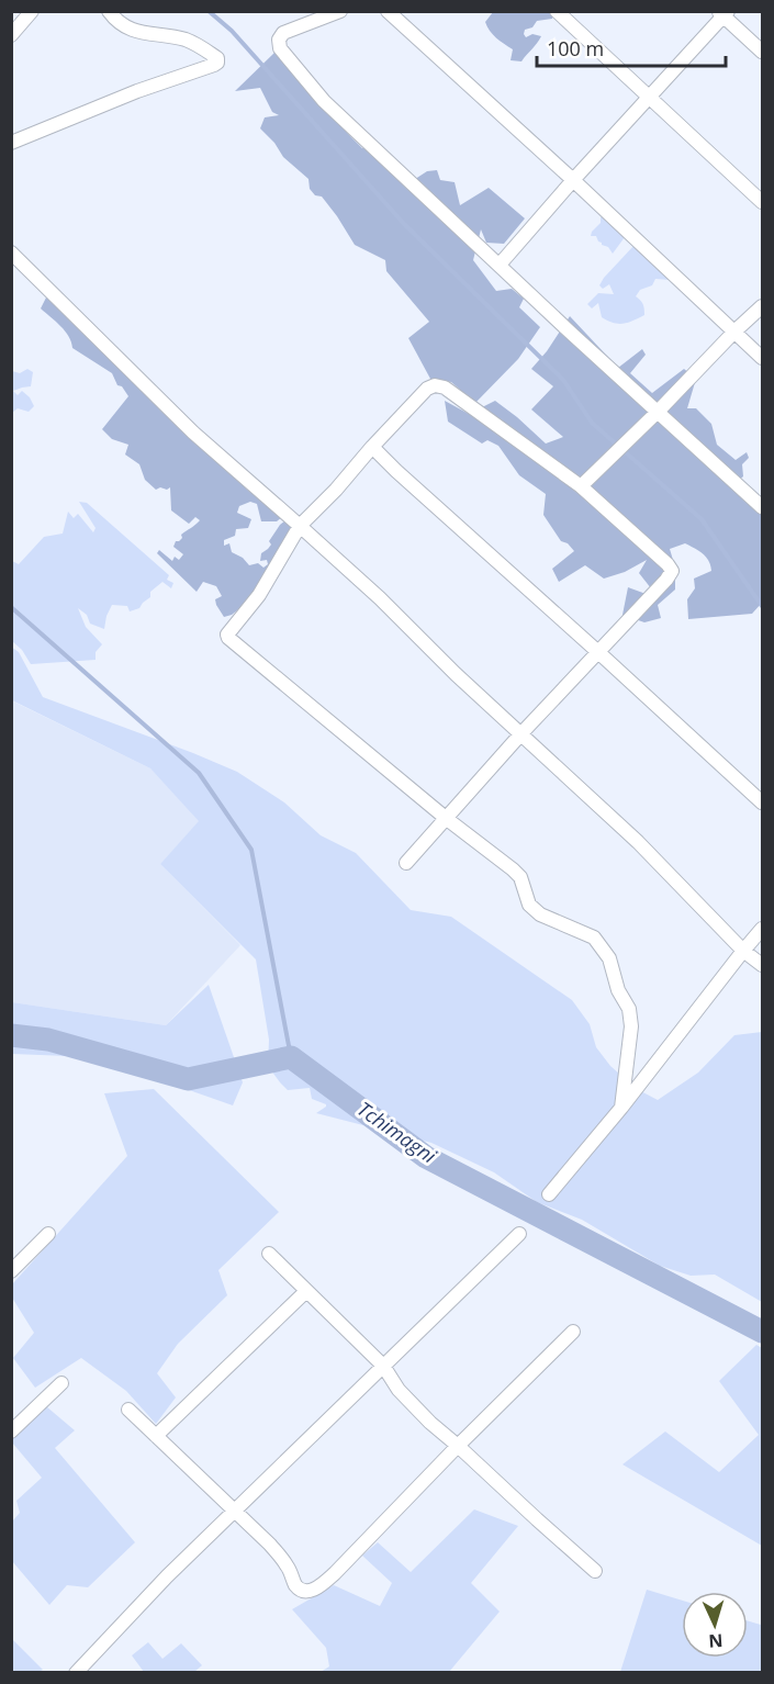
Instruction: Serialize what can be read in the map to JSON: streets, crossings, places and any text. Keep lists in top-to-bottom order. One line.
{"water":["Tchimagni"],"scale_bar":"100 m","north":"bottom"}
